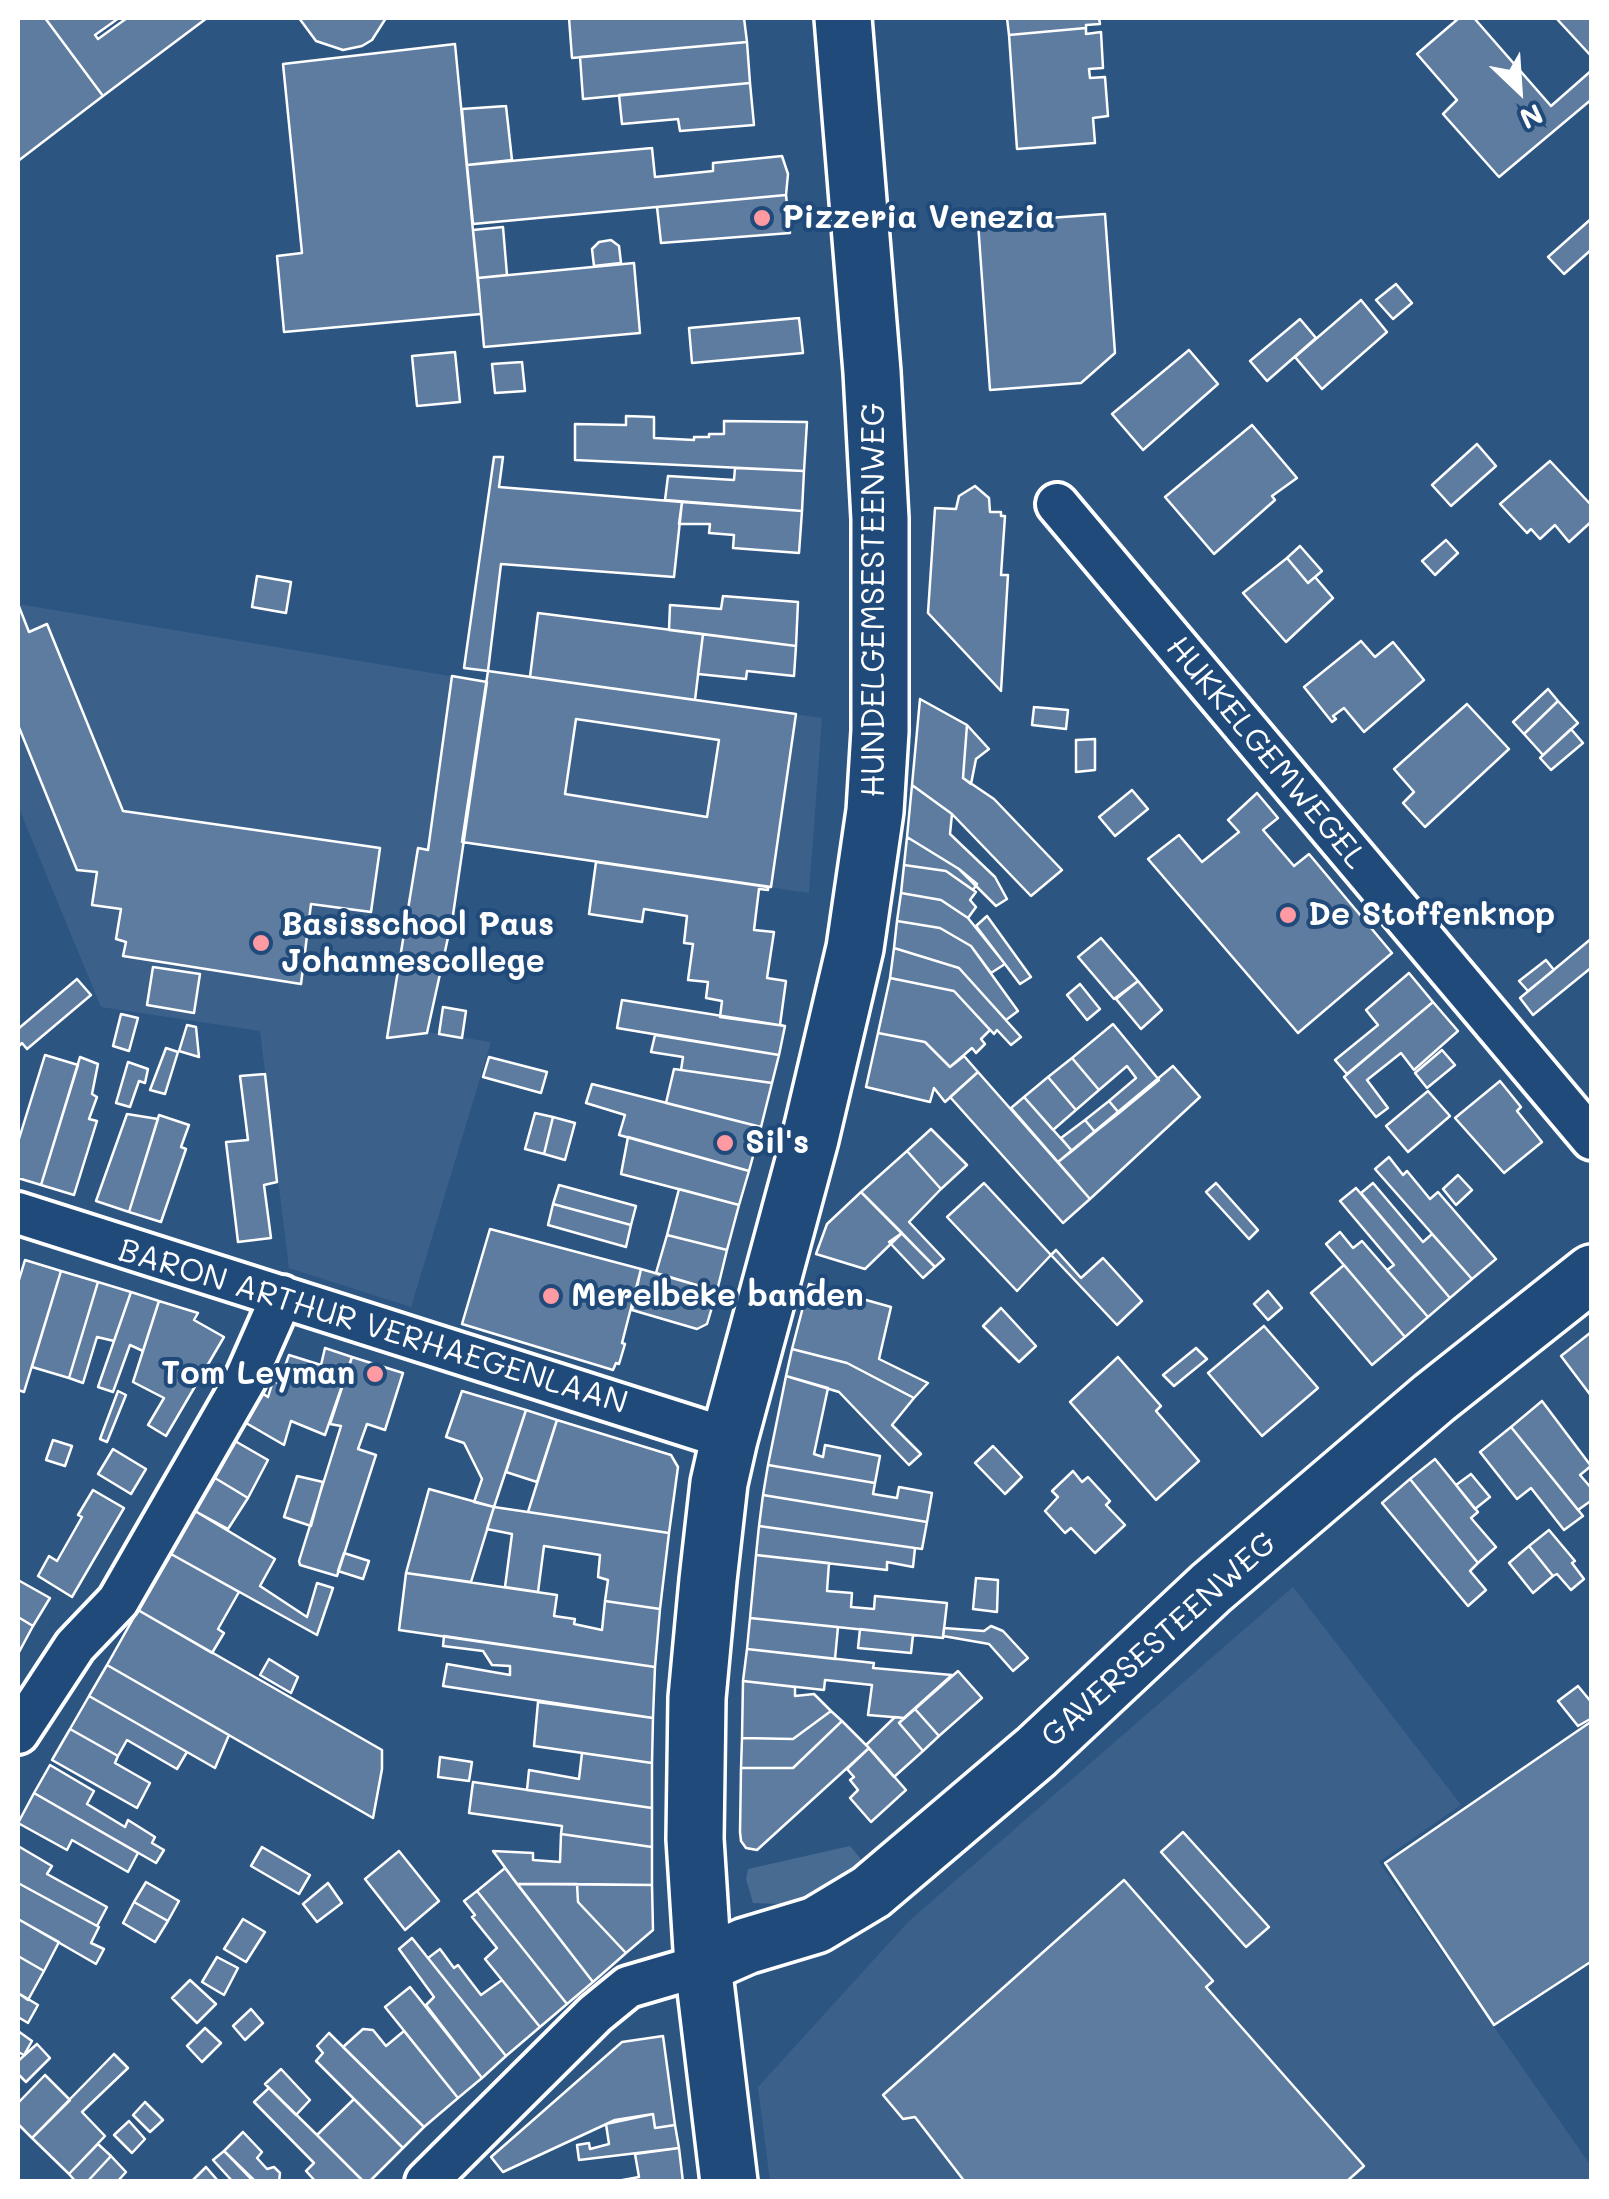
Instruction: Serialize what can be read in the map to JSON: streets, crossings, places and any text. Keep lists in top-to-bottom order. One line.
{"streets":{"main road":["HUNDELGEMSESTEENWEG","GAVERSESTEENWEG"],"street":["HUKKELGEMWEGEL","BARON ARTHUR VERHAEGENLAAN"]},"crossings":[["HUNDELGEMSESTEENWEG","BARON ARTHUR VERHAEGENLAAN"],["HUNDELGEMSESTEENWEG","GAVERSESTEENWEG"]],"places":["Pizzeria Venezia","De Stoffenknop","Basisschool Paus Johannescollege","Sil's","Merelbeke banden","Tom Leyman"],"north":"bottom right"}
